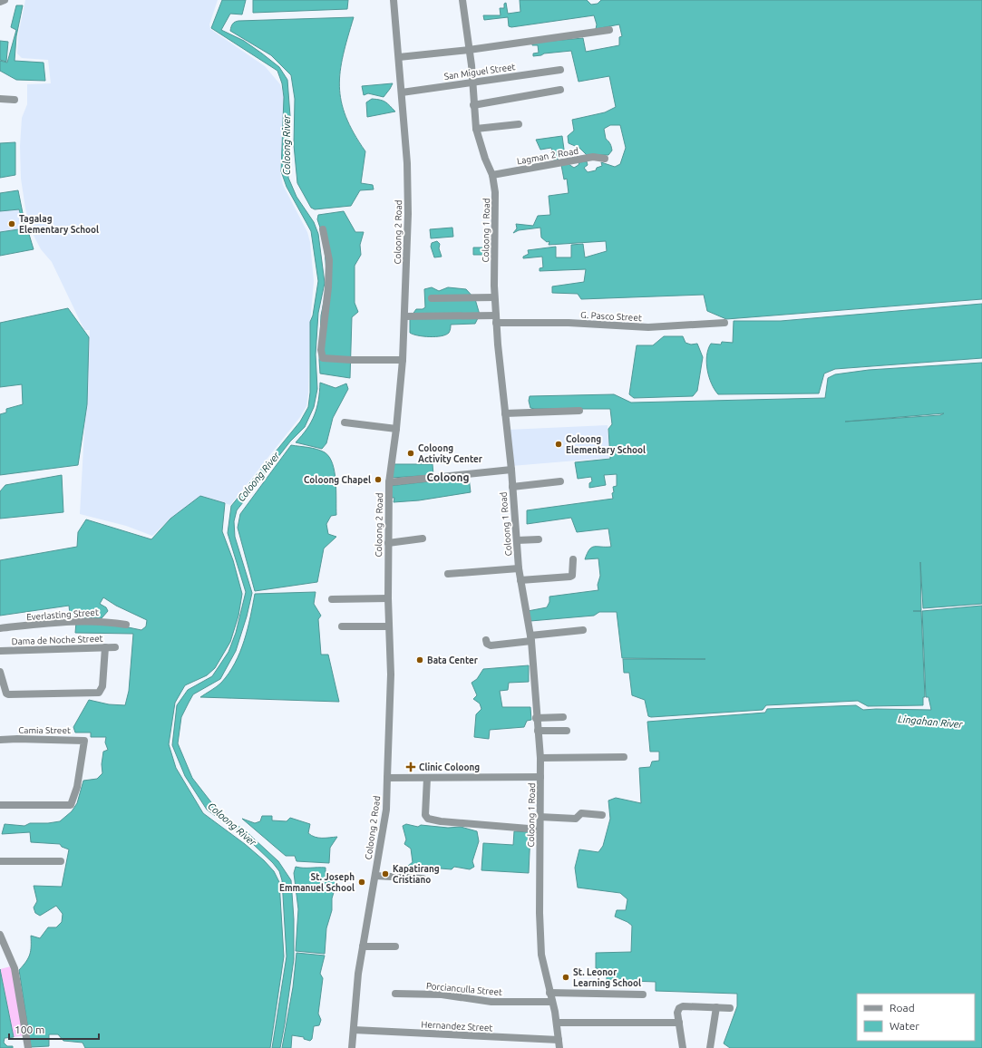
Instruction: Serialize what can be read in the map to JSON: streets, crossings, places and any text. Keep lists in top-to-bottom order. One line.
{"streets":{"street":["San Miguel Street","Lagman 2 Road","Coloong 1 Road","Coloong 2 Road","G. Pasco Street","Everlasting Street","Dama de Noche Street","Camia Street","Porcianculla Street","Hernandez Street"]},"crossings":[["San Miguel Street","Coloong 1 Road"],["San Miguel Street","Coloong 2 Road"],["Lagman 2 Road","Coloong 1 Road"],["Coloong 1 Road","G. Pasco Street"],["Coloong 1 Road","Porcianculla Street"],["Coloong 1 Road","Hernandez Street"],["Coloong 2 Road","G. Pasco Street"],["Coloong 2 Road","Hernandez Street"]],"districts":["Coloong"],"water":["Coloong River","Lingahan River"],"places":{"other":["Tagalag Elementary School","Coloong Elementary School","Coloong Activity Center","Coloong Chapel","Bata Center","Kapatirang Cristiano","St. Joseph Emmanuel School","St. Leonor Learning School"],"health":["Clinic Coloong"]},"legend":["Road","Water"],"scale_bar":"100 m"}
